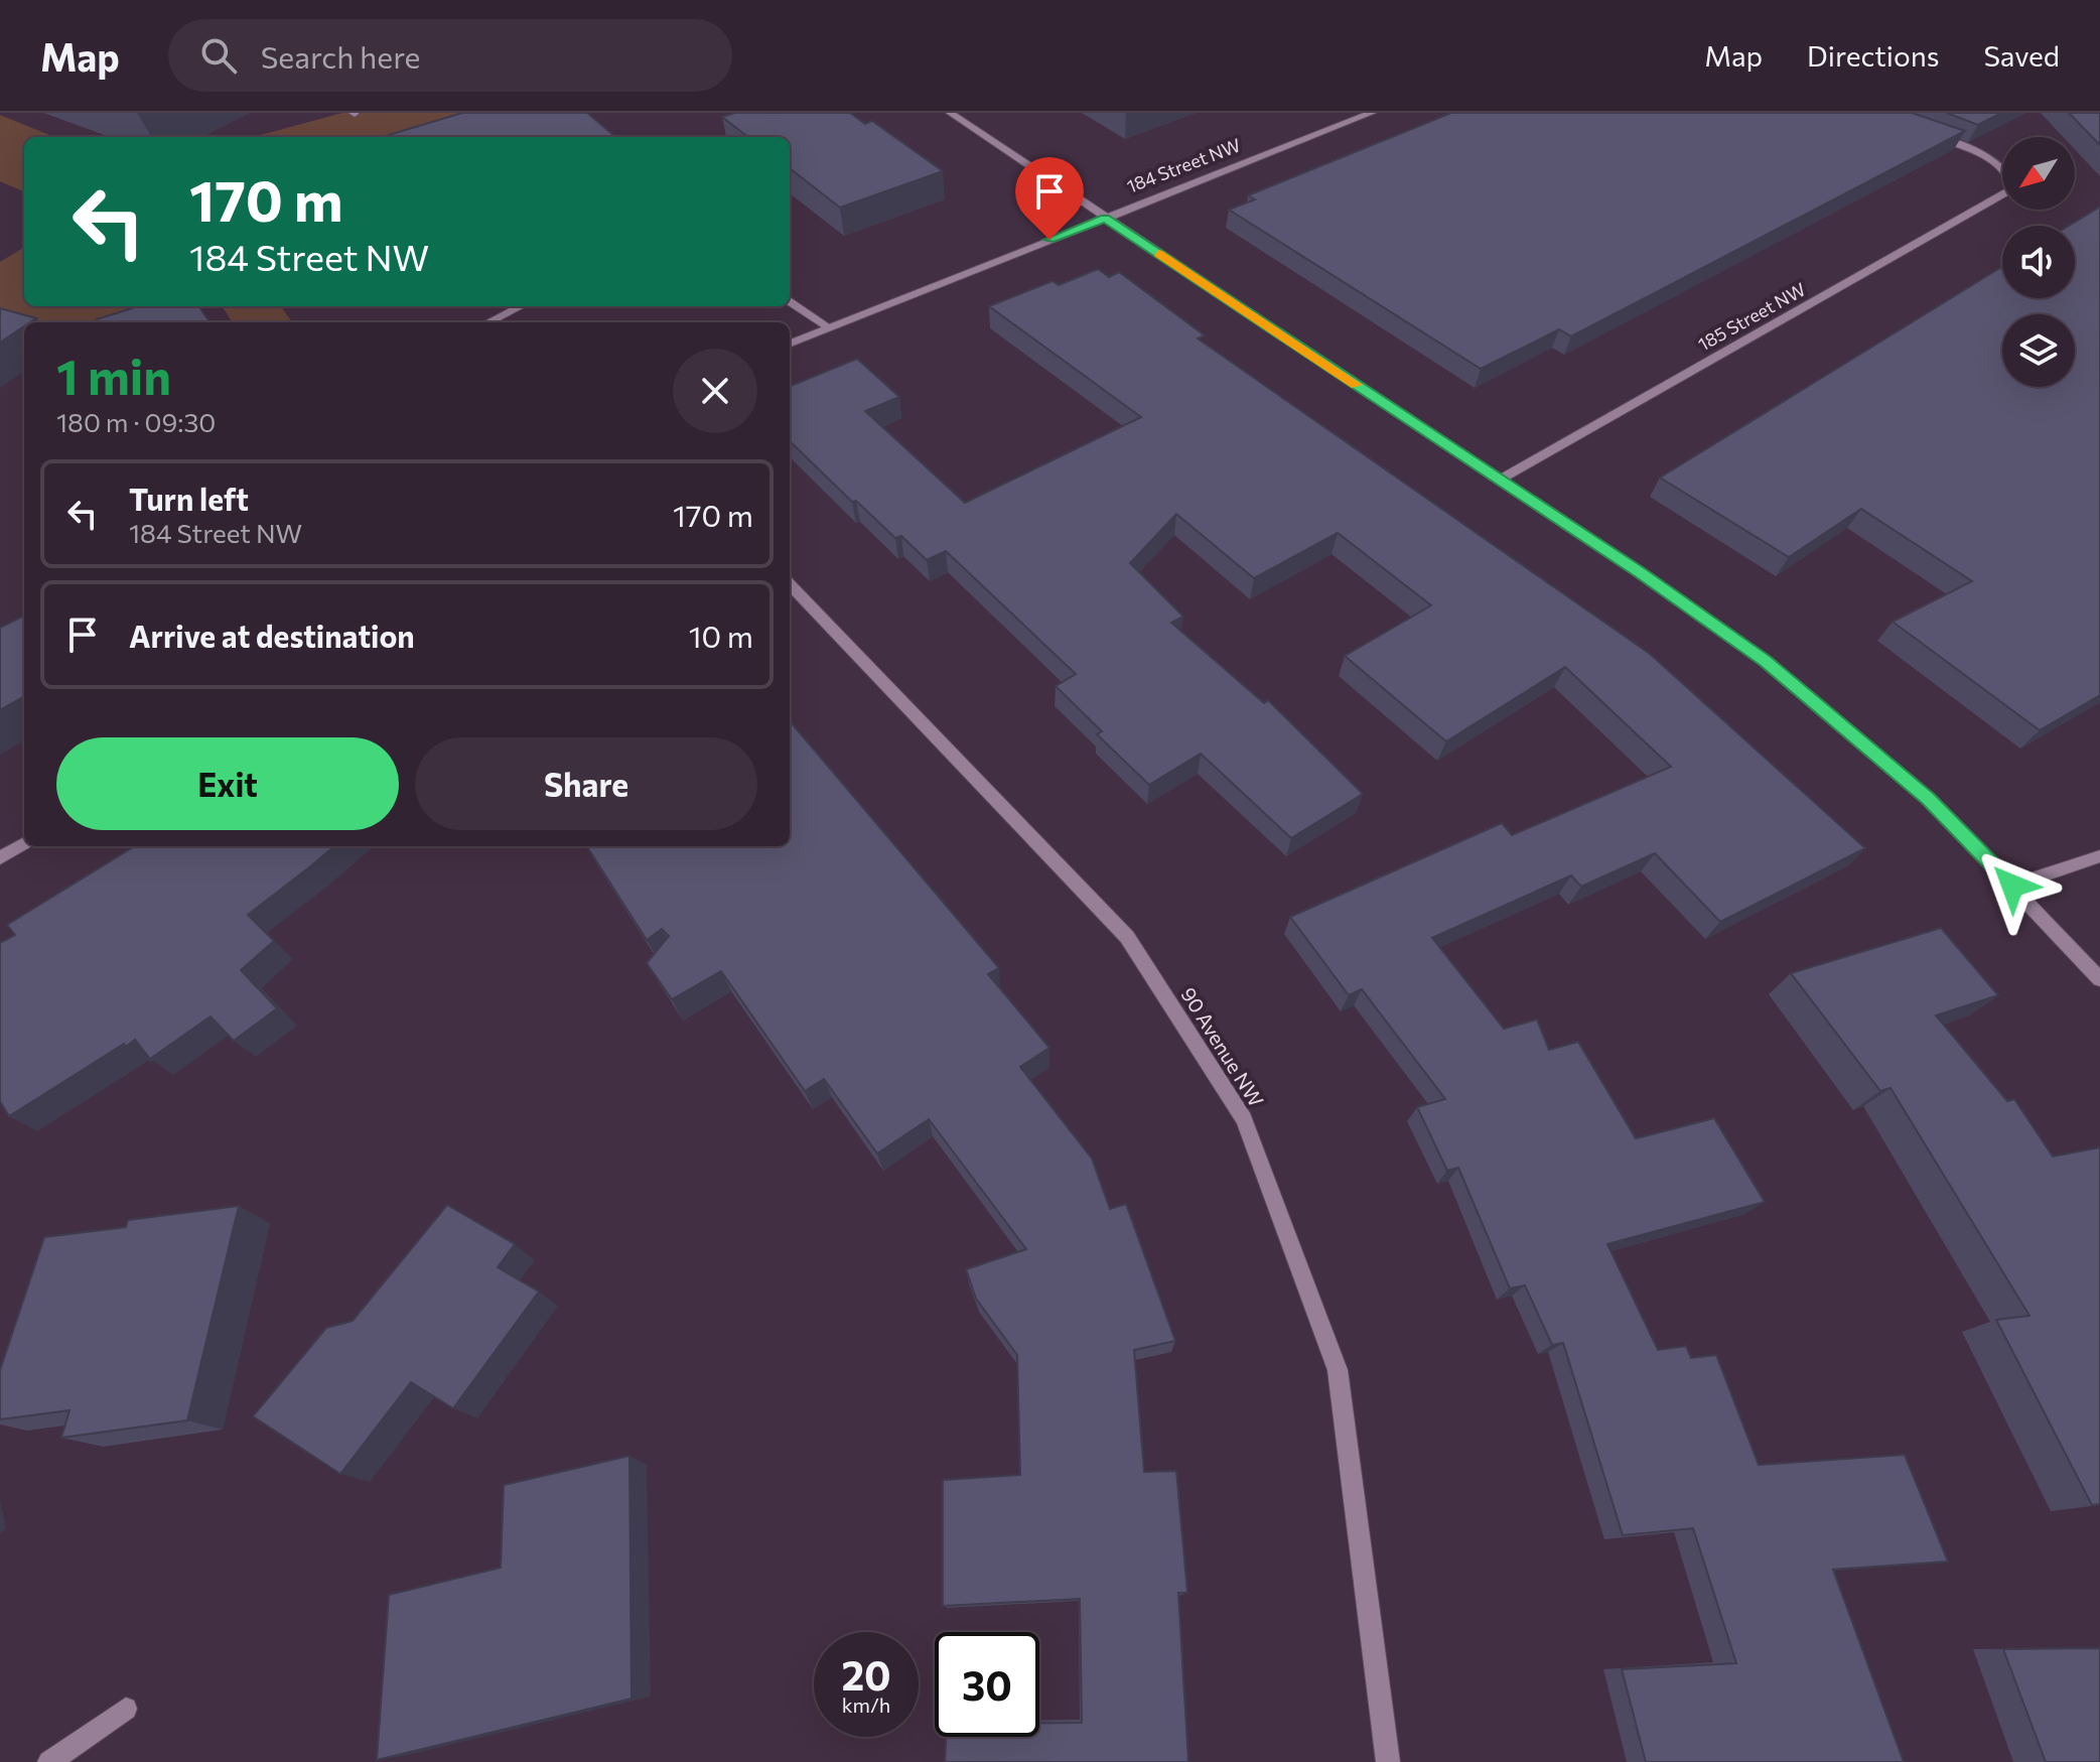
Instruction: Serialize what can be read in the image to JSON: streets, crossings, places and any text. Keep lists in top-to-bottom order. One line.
{"streets":{"street":["184 Street NW","185 Street NW","90 Avenue NW"]},"north":"bottom left","page":{"header":"Map","search":"Search here","nav":["Map","Directions","Saved"],"turn":["170 m","184 Street NW"],"heading":["1 min","180 m · 09:30"],"list":[{"name":"Turn left","note":"184 Street NW","value":"170 m"},{"name":"Arrive at destination","value":"10 m"}],"buttons":["Exit","Share"],"speed":"20 km/h","limit":"30"}}
